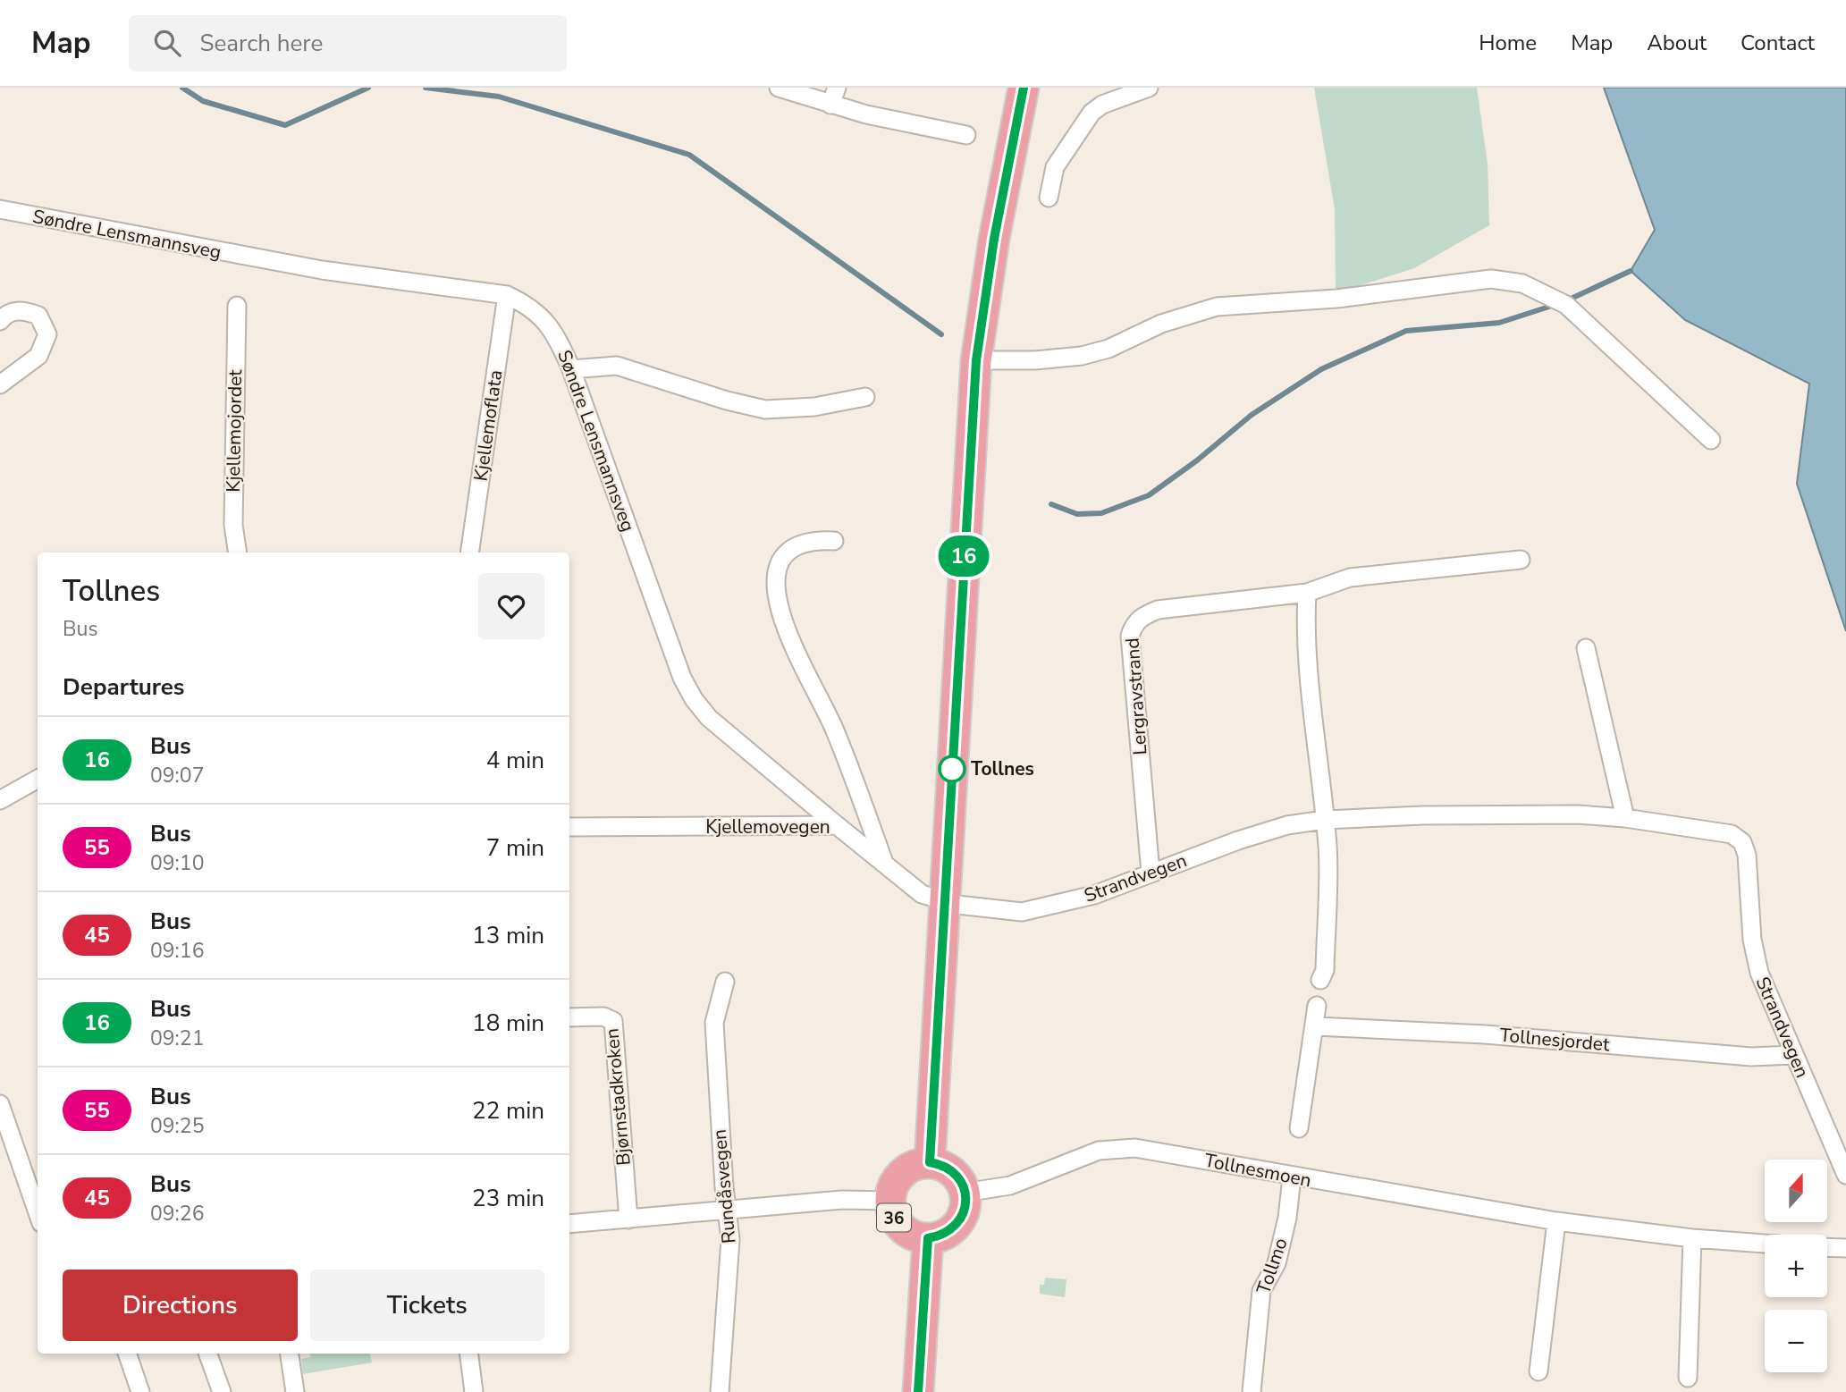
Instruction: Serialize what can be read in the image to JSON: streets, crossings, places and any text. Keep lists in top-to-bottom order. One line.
{"streets":{"highway":["36"],"street":["Søndre Lensmannsveg","Kjellemoflata","Kjellemojordet","Lergravstrand","Kjellemovegen","Strandvegen","Tollnesjordet","Bjørnstadkroken","Tollnesmoen","Rundåsvegen","Tollmo"]},"crossings":[["Søndre Lensmannsveg","Kjellemoflata"],["Søndre Lensmannsveg","Kjellemovegen"],["Lergravstrand","Strandvegen"],["Kjellemovegen","Strandvegen"],["Strandvegen","Tollnesjordet"],["Tollnesmoen","36"],["Tollnesmoen","Tollmo"]],"places":["Tollnes"],"lines":["bus line 16"],"north":"top","page":{"header":"Map","search":"Search here","nav":["Home","Map","About","Contact"],"on_map":"16","heading":[["Tollnes","Bus"],"Departures"],"list":[{"mark":"16","name":"Bus","note":"09:07","value":"4 min"},{"mark":"55","name":"Bus","note":"09:10","value":"7 min"},{"mark":"45","name":"Bus","note":"09:16","value":"13 min"},{"mark":"16","name":"Bus","note":"09:21","value":"18 min"},{"mark":"55","name":"Bus","note":"09:25","value":"22 min"},{"mark":"45","name":"Bus","note":"09:26","value":"23 min"}],"map_buttons":["+","−"],"buttons":["Directions","Tickets"]}}
